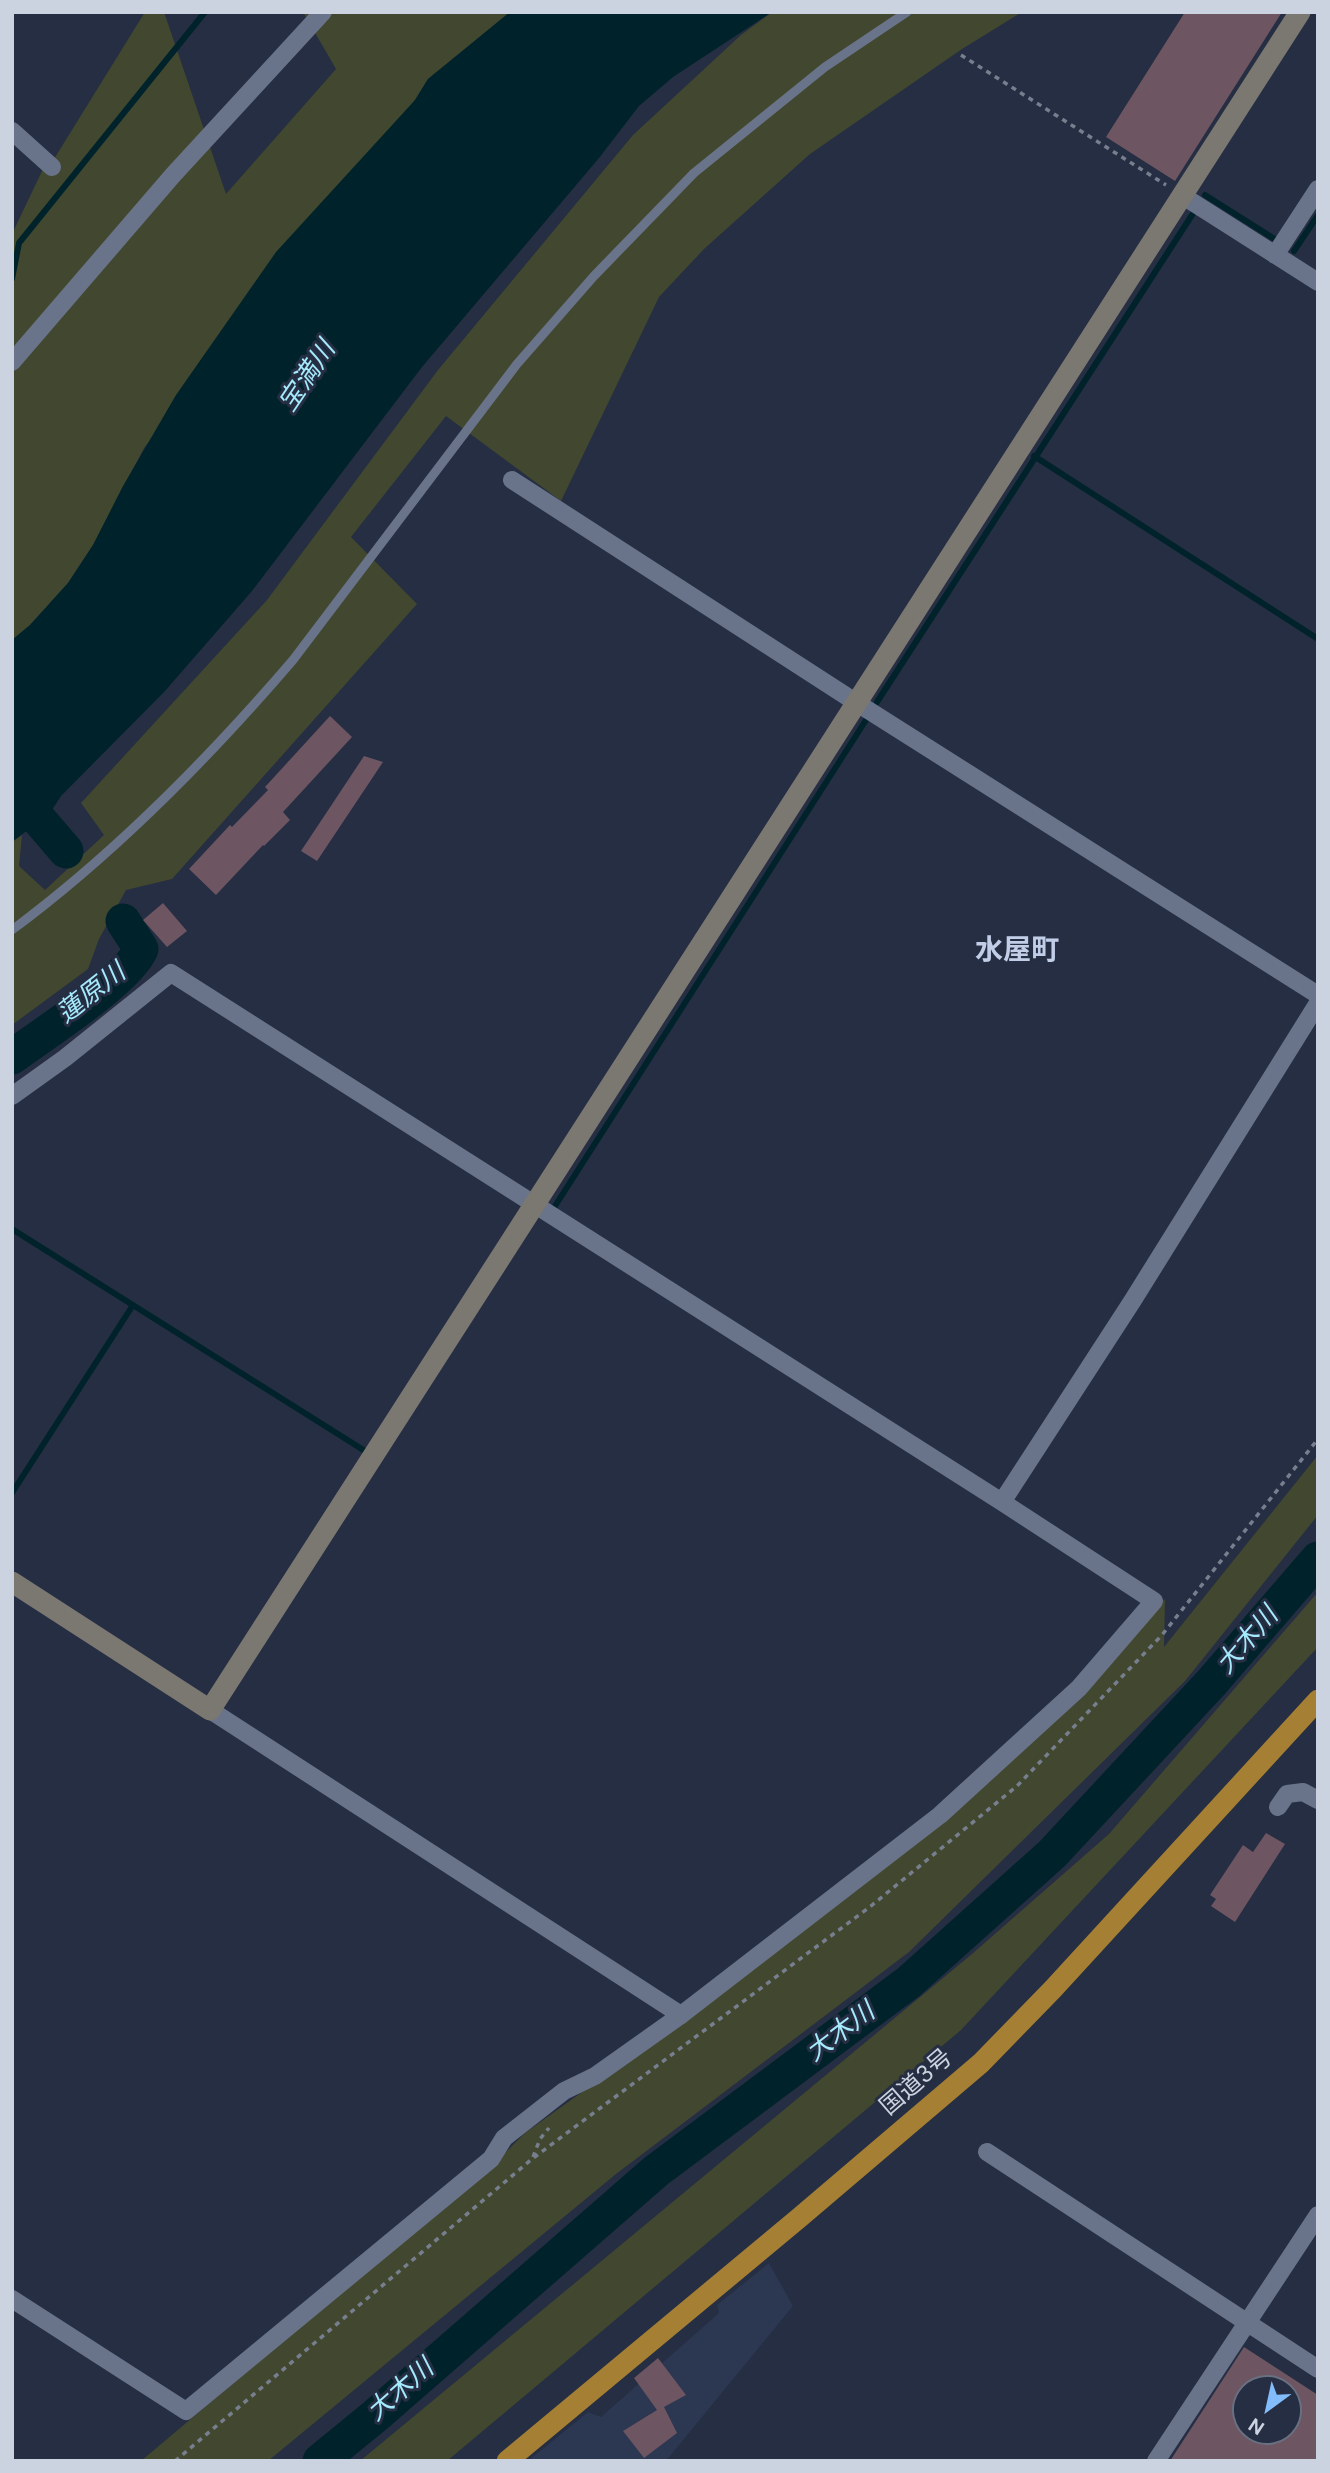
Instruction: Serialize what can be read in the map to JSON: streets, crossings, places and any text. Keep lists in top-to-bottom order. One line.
{"streets":{"highway":["国道3号"]},"districts":["水屋町"],"water":["宝満川","蓮原川","大木川"],"north":"bottom left"}
